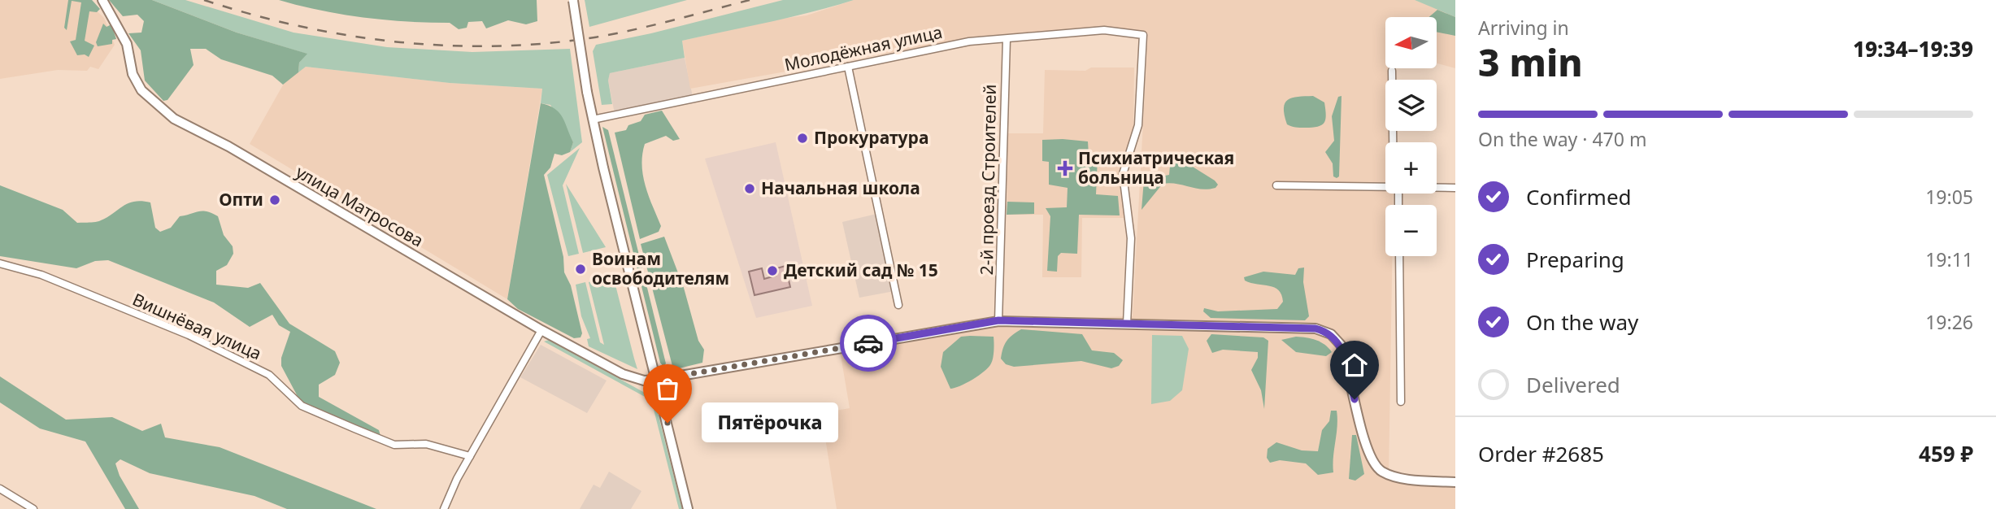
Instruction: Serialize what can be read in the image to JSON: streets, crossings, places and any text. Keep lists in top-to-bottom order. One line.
{"streets":{"main road":["улица Матросова"],"street":["Молодёжная улица","2-й проезд Строителей","Вишнёвая улица"]},"crossings":[["Молодёжная улица","2-й проезд Строителей"],["Молодёжная улица","улица Матросова"],["2-й проезд Строителей","улица Матросова"]],"places":{"other":["Прокуратура","Начальная школа","Опти","Воинам освободителям","Детский сад № 15","Пятёрочка"],"health":["Психиатрическая больница"]},"north":"left","page":{"heading":["3 min","Arriving in","19:34–19:39"],"panel":["Order #2685","459 ₽"],"map_buttons":["+","−"],"bar":"On the way · 470 m","list":[["Confirmed","19:05"],["Preparing","19:11"],["On the way","19:26"],"Delivered"],"bubble":"Пятёрочка"}}
